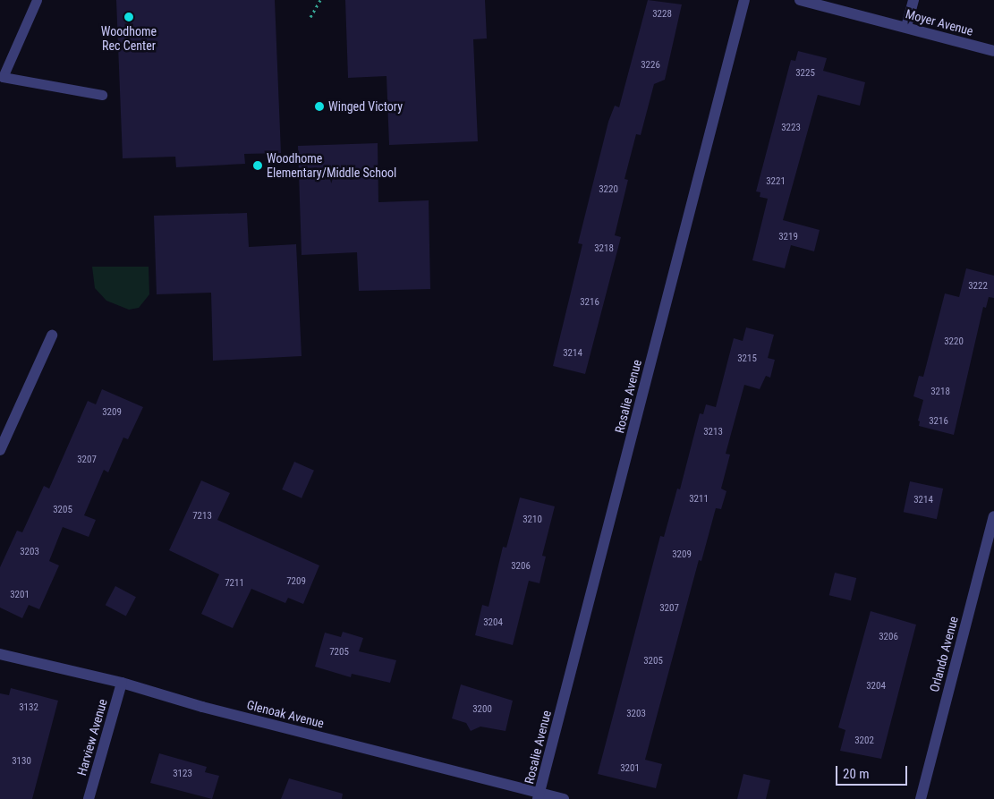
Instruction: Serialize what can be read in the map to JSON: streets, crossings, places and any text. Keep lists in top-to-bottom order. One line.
{"streets":{"street":["Moyer Avenue","Rosalie Avenue","Orlando Avenue","Glenoak Avenue","Harview Avenue"]},"crossings":[["Rosalie Avenue","Glenoak Avenue"],["Glenoak Avenue","Harview Avenue"]],"places":["Woodhome Rec Center","Winged Victory","Woodhome Elementary/Middle School"],"house_numbers":["3228","3226","3225","3223","3221","3220","3219","3218","3222","3216","3220","3214","3215","3218","3209","3216","3213","3207","3211","3214","3205","7213","3210","3203","3209","3206","7209","7211","3201","3207","3204","3206","7205","3205","3204","3132","3200","3203","3202","3130","3201","3123"],"scale_bar":"20 m"}
